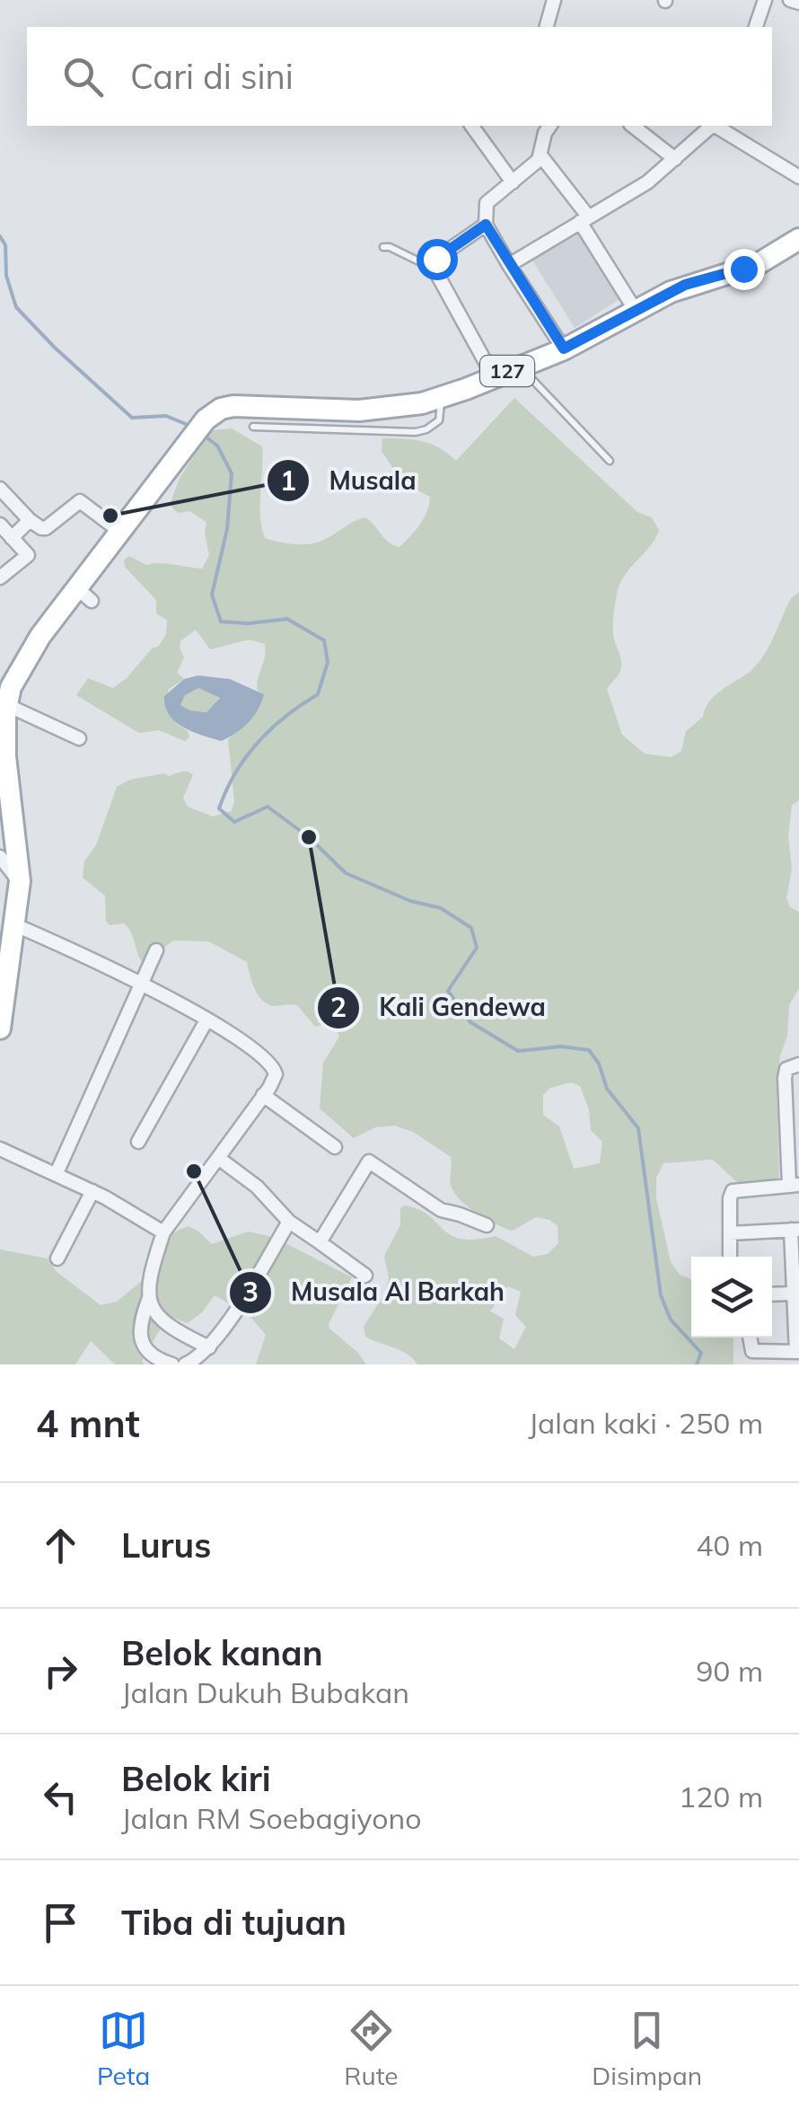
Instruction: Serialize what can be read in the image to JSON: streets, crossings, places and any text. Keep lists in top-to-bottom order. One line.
{"streets":{"main road":["127"]},"places":["Musala","Kali Gendewa","Musala Al Barkah"],"page":{"search":"Cari di sini","heading":["4 mnt","Jalan kaki · 250 m"],"list":[["Lurus","40 m"],["Belok kanan","Jalan Dukuh Bubakan","90 m"],["Belok kiri","Jalan RM Soebagiyono","120 m"],"Tiba di tujuan"],"nav":["Peta","Rute","Disimpan"]}}
